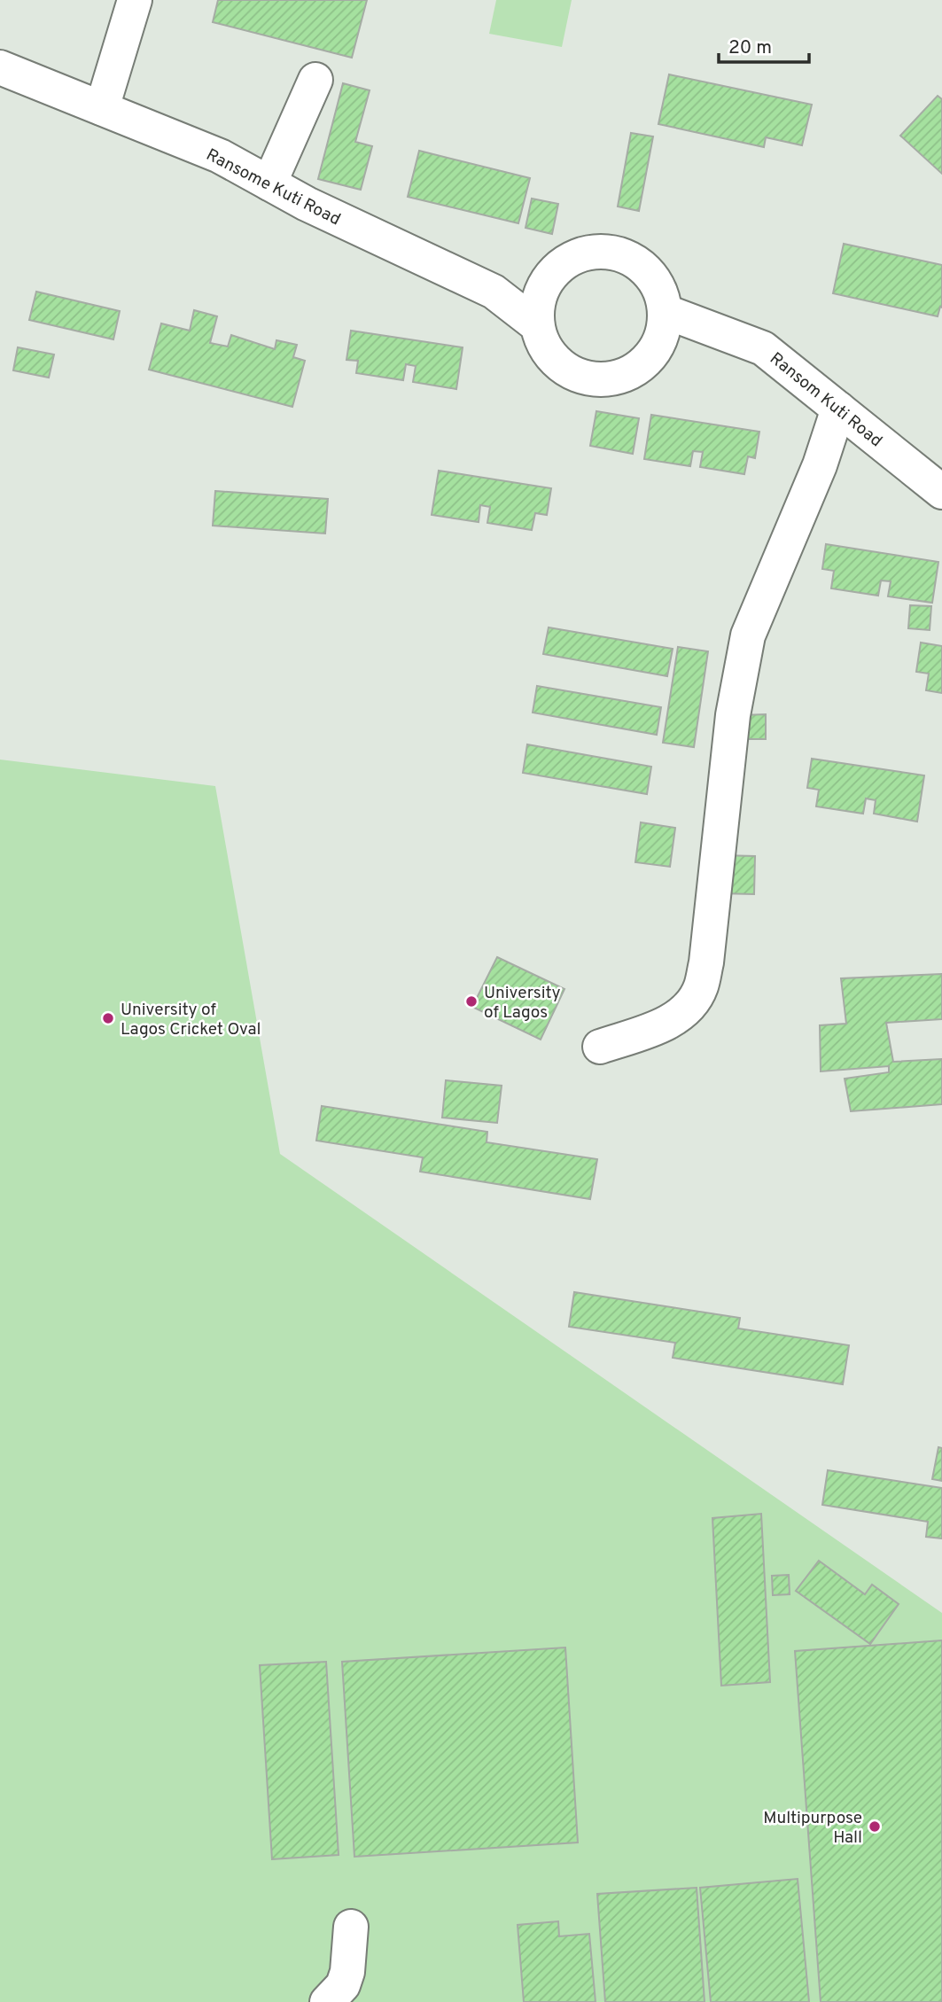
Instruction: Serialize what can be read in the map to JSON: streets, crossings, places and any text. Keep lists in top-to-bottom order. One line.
{"streets":{"street":["Ransome Kuti Road","Ransom Kuti Road"]},"crossings":[["Ransome Kuti Road","Ransom Kuti Road"]],"places":["University of Lagos","University of Lagos Cricket Oval","Multipurpose Hall"],"scale_bar":"20 m"}
